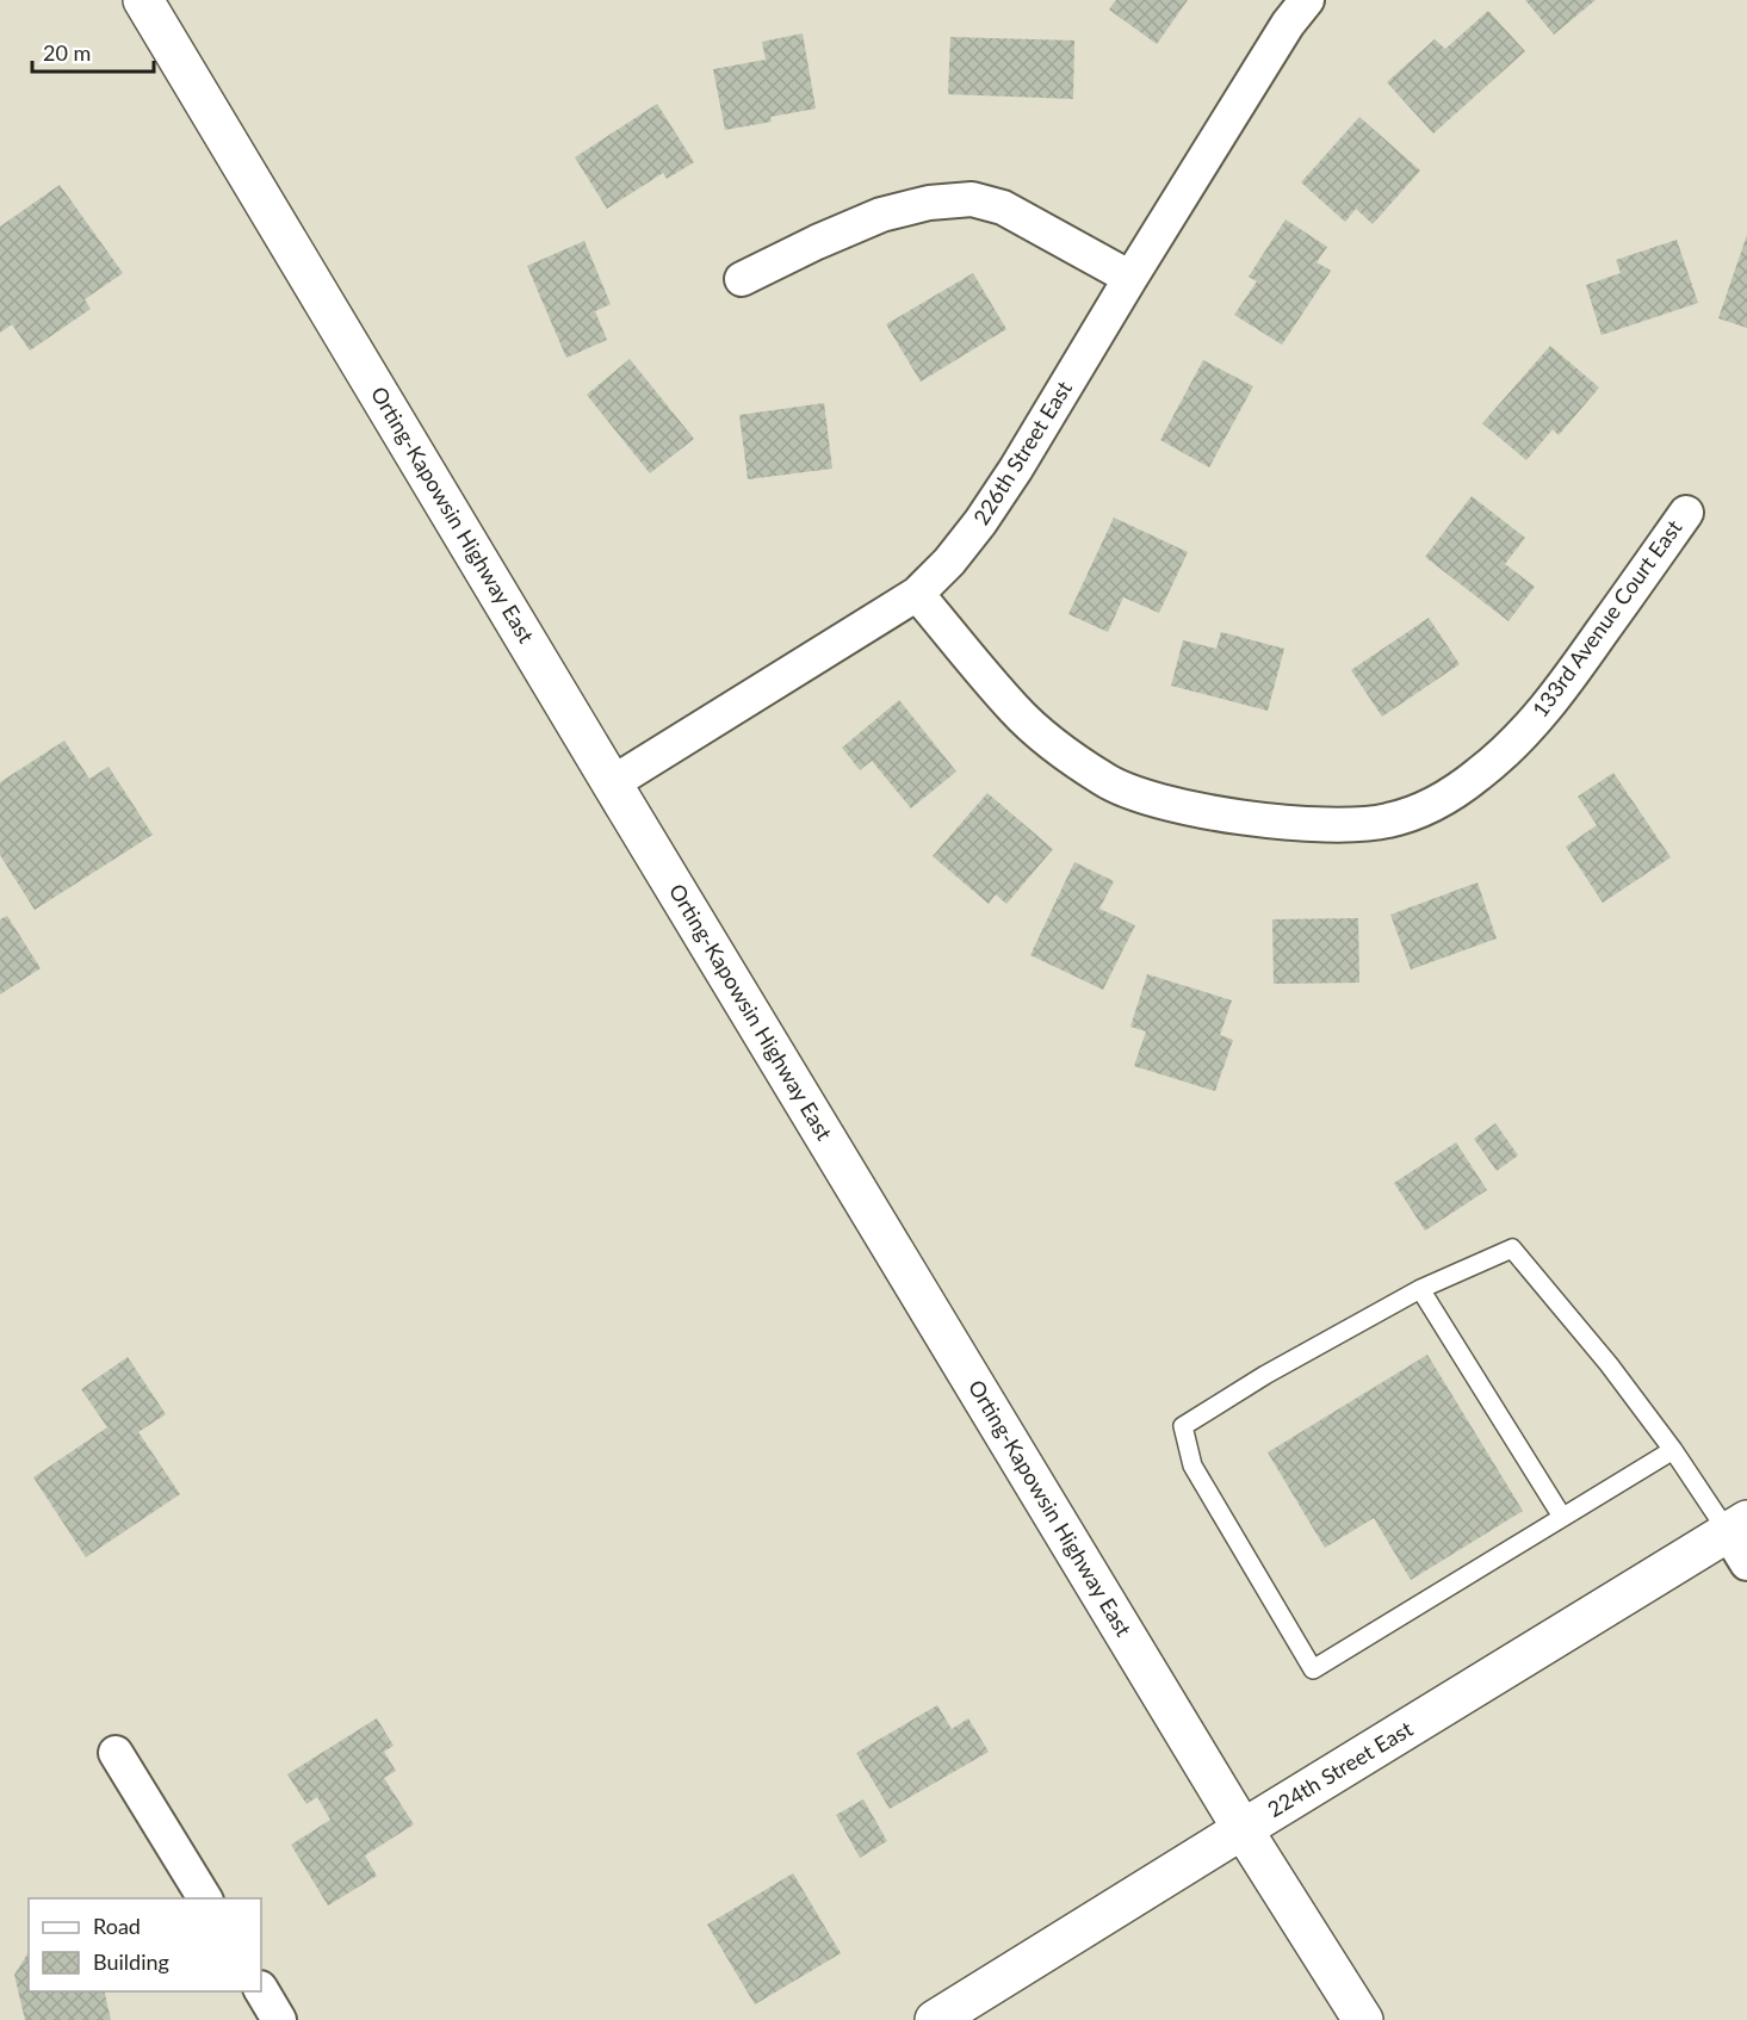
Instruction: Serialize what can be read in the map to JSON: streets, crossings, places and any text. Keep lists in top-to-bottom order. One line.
{"streets":{"main road":["Orting-Kapowsin Highway East","224th Street East"],"street":["226th Street East","133rd Avenue Court East"]},"crossings":[["226th Street East","Orting-Kapowsin Highway East"],["226th Street East","133rd Avenue Court East"],["Orting-Kapowsin Highway East","224th Street East"]],"legend":["Road","Building"],"scale_bar":"20 m"}
